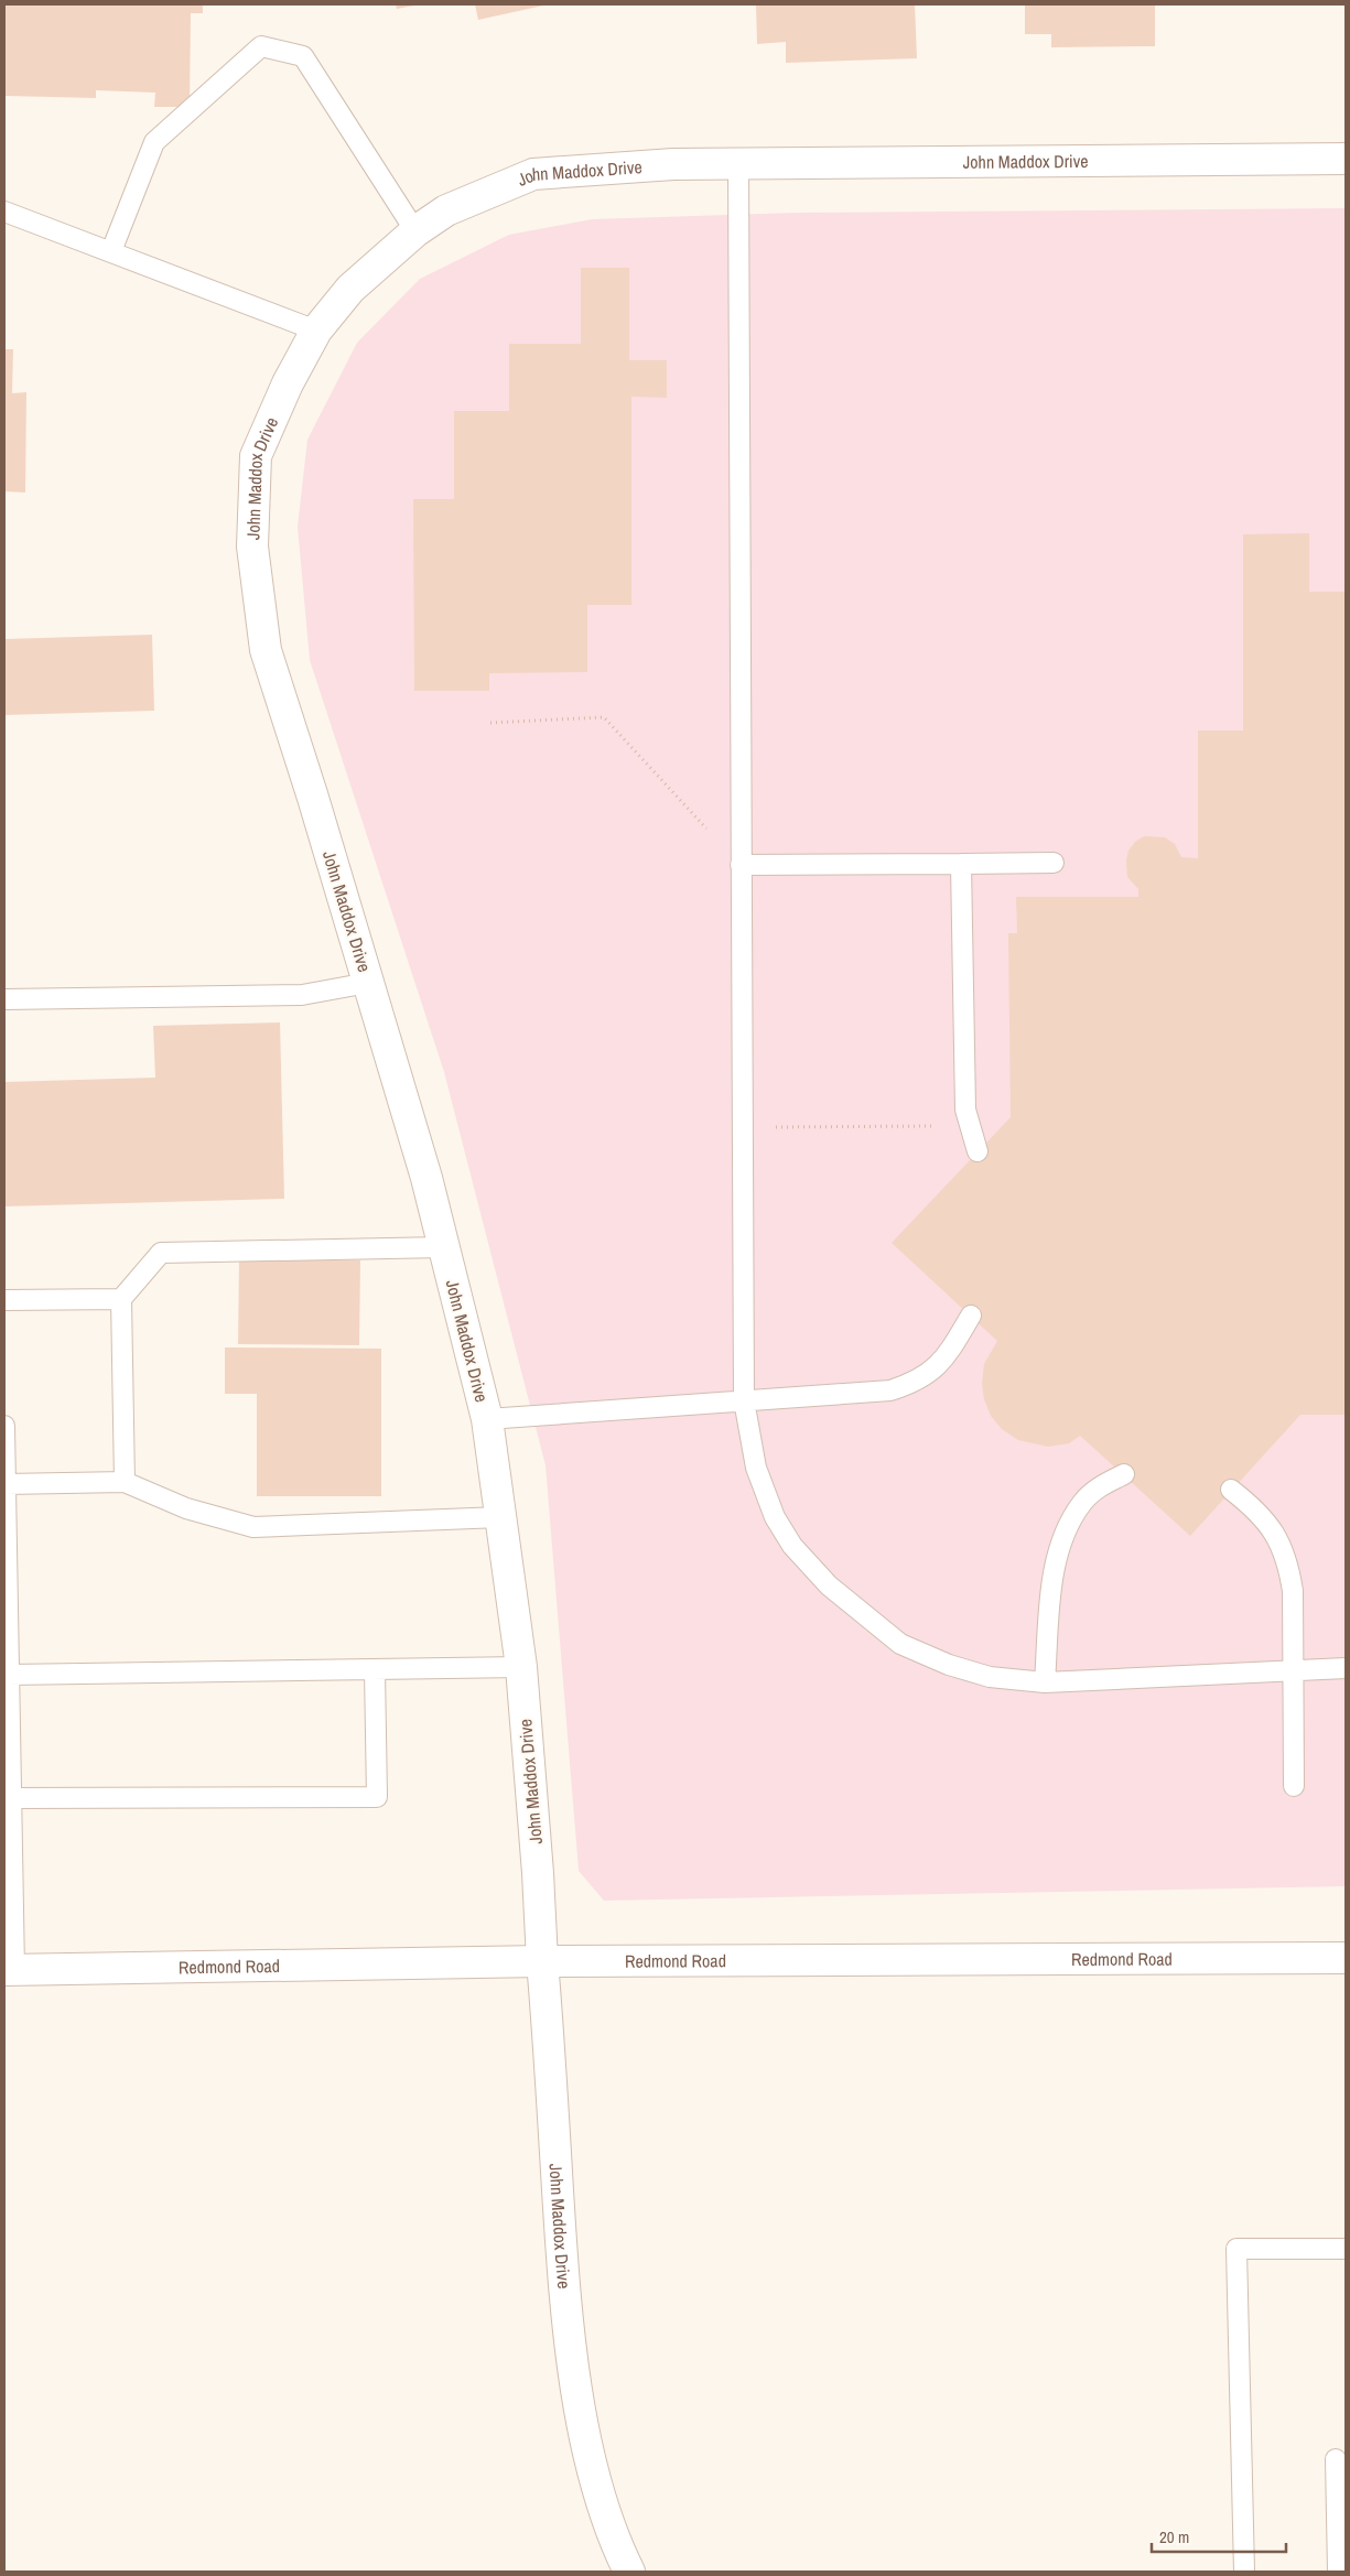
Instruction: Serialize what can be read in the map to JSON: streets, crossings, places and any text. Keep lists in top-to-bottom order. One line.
{"streets":{"street":["John Maddox Drive","Redmond Road"]},"crossings":[["John Maddox Drive","Redmond Road"]],"scale_bar":"20 m"}
